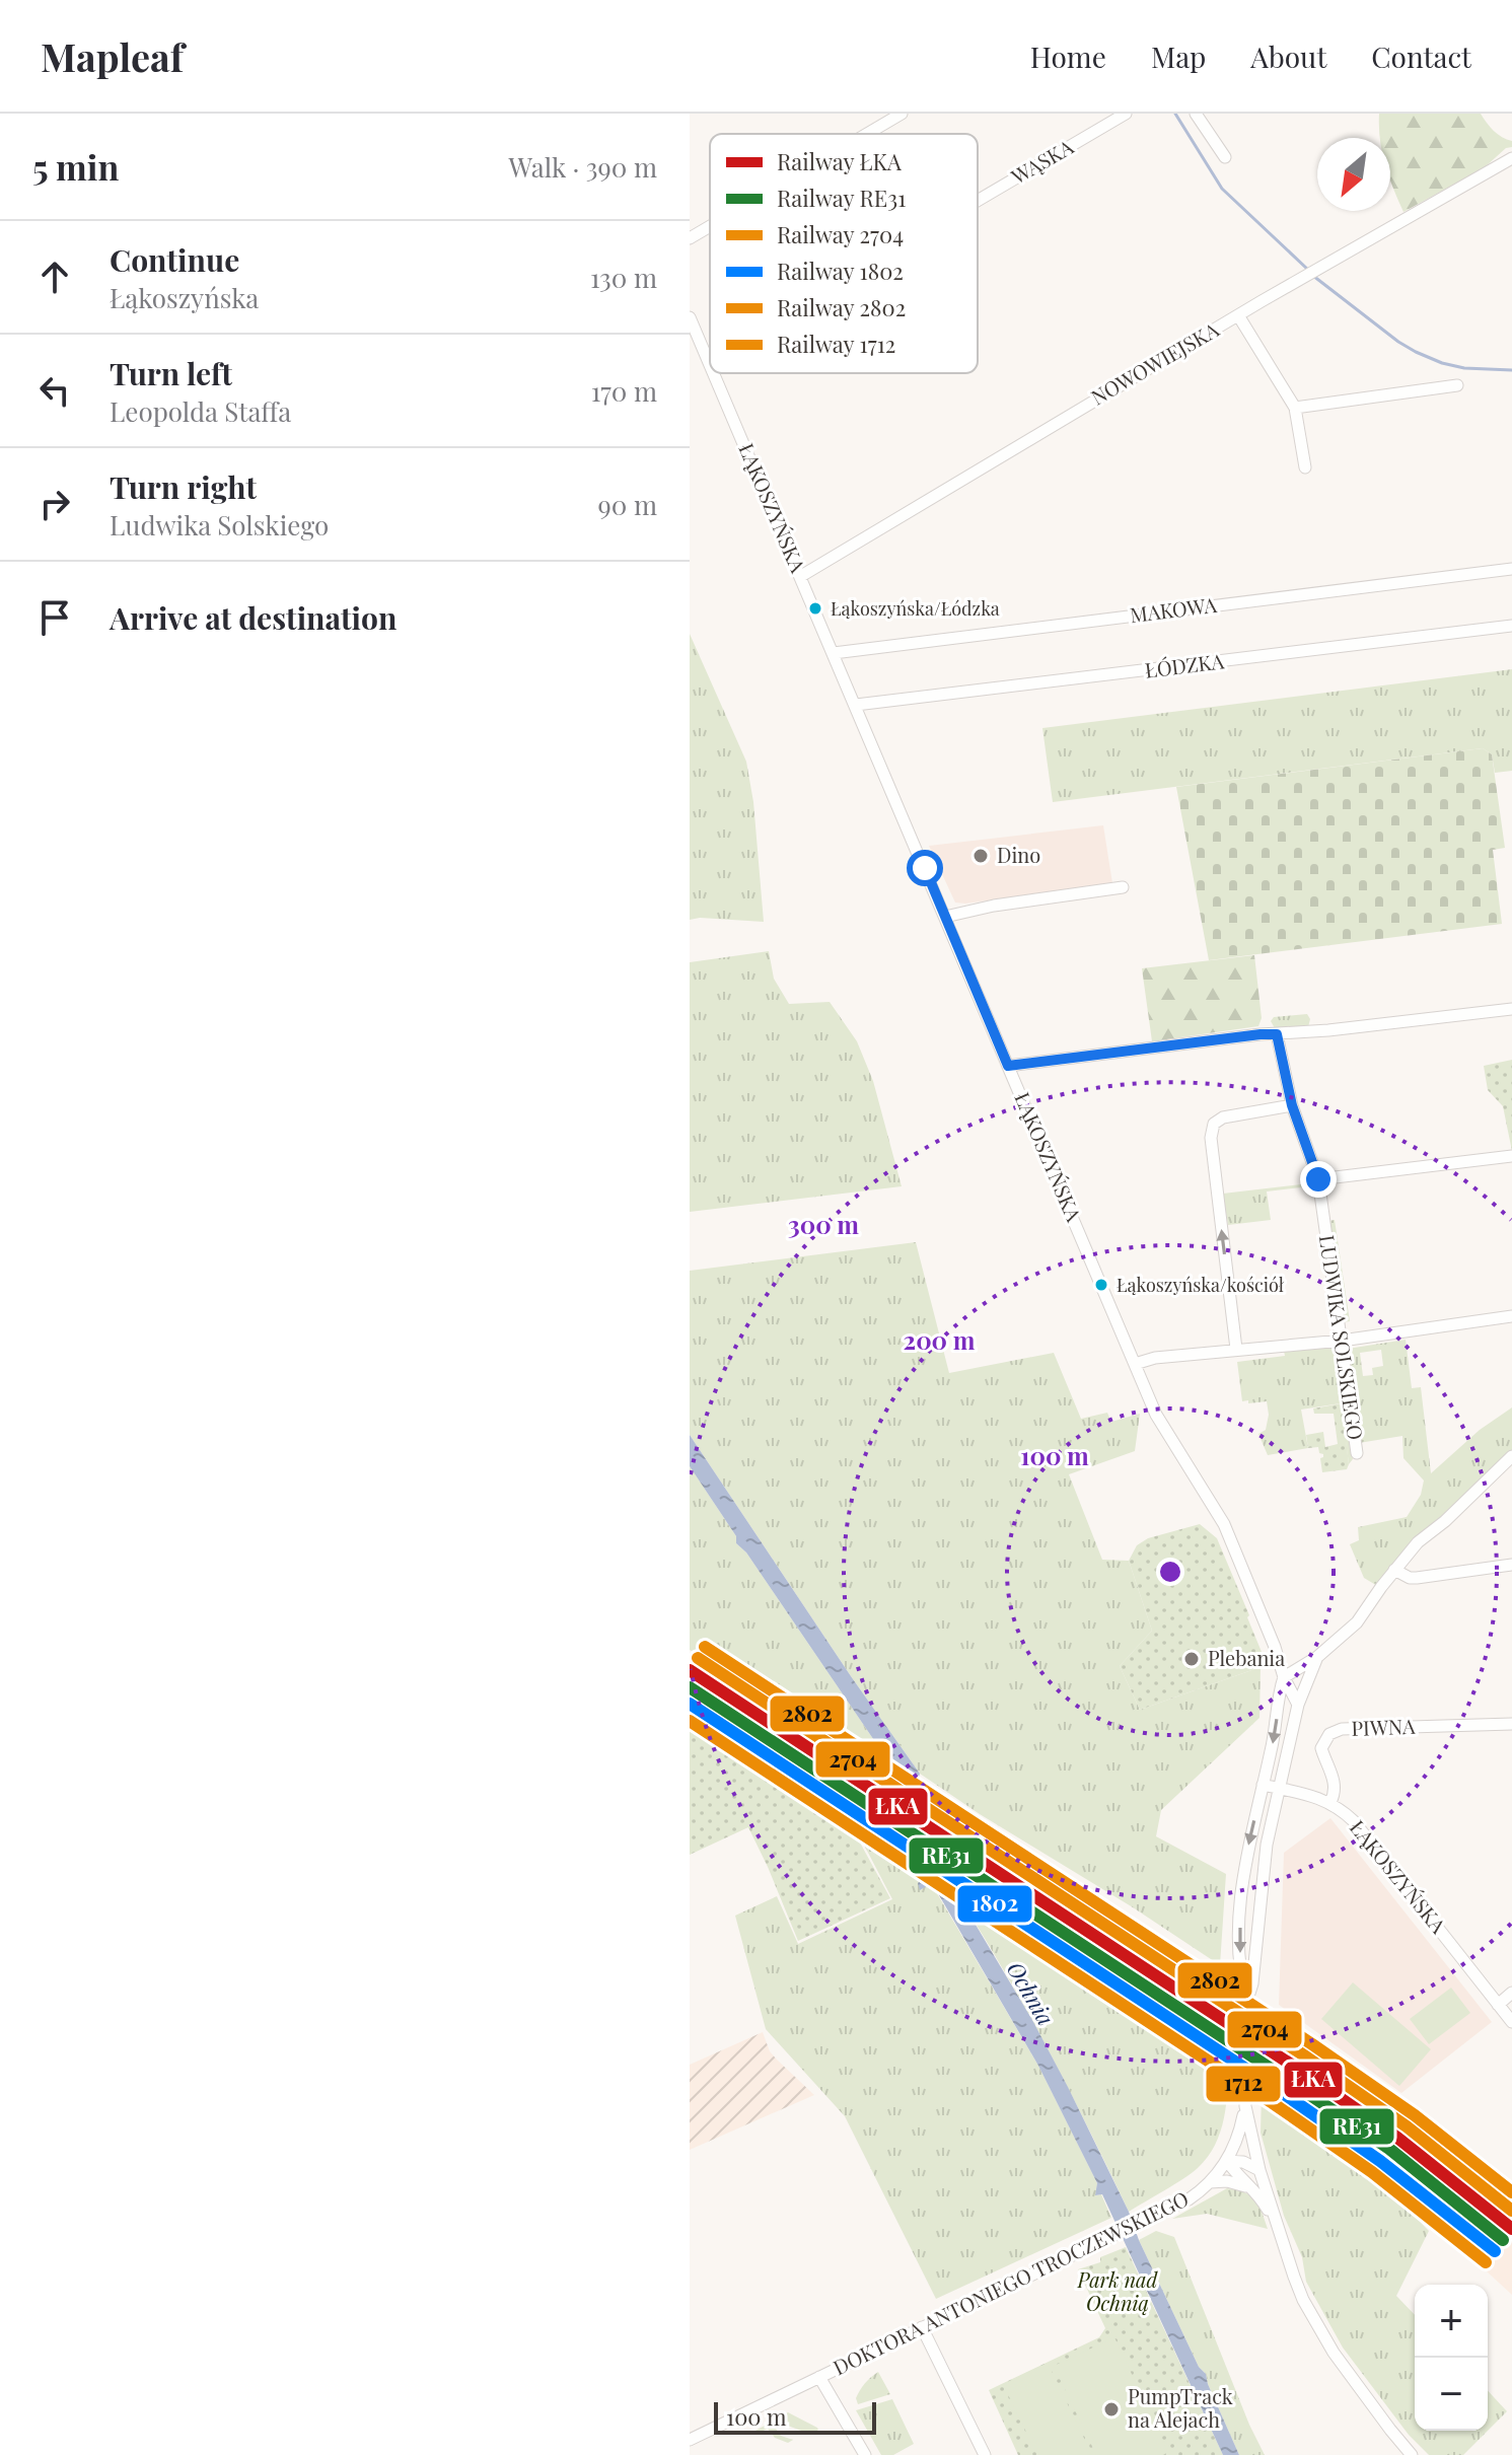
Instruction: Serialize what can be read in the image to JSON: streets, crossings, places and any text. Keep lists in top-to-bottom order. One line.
{"streets":{"street":["WĄSKA","NOWOWIEJSKA","ŁĄKOSZYŃSKA","MAKOWA","ŁÓDZKA","LUDWIKA SOLSKIEGO","PIWNA","DOKTORA ANTONIEGO TROCZEWSKIEGO"]},"crossings":[["NOWOWIEJSKA","ŁĄKOSZYŃSKA"],["ŁĄKOSZYŃSKA","MAKOWA"],["ŁĄKOSZYŃSKA","ŁÓDZKA"],["ŁĄKOSZYŃSKA","PIWNA"]],"water":["Ochnia"],"parks":["Park nad Ochnią"],"places":["Łąkoszyńska/Łódzka","Dino","Łąkoszyńska/kościół","Plebania","PumpTrack na Alejach"],"lines":["rail line 2802","rail line 2704","rail line ŁKA","rail line RE31","rail line 1802","rail line 1712"],"legend":["Railway ŁKA","Railway RE31","Railway 2704","Railway 1802","Railway 2802","Railway 1712"],"scale_bar":"100 m","north":"bottom left","page":{"header":"Mapleaf","nav":["Home","Map","About","Contact"],"heading":["5 min","Walk · 390 m"],"list":[["Continue","Łąkoszyńska","130 m"],["Turn left","Leopolda Staffa","170 m"],["Turn right","Ludwika Solskiego","90 m"],"Arrive at destination"],"map_buttons":["+","−"],"scale":"100 m"},"rings":["300 m","200 m","100 m"]}
